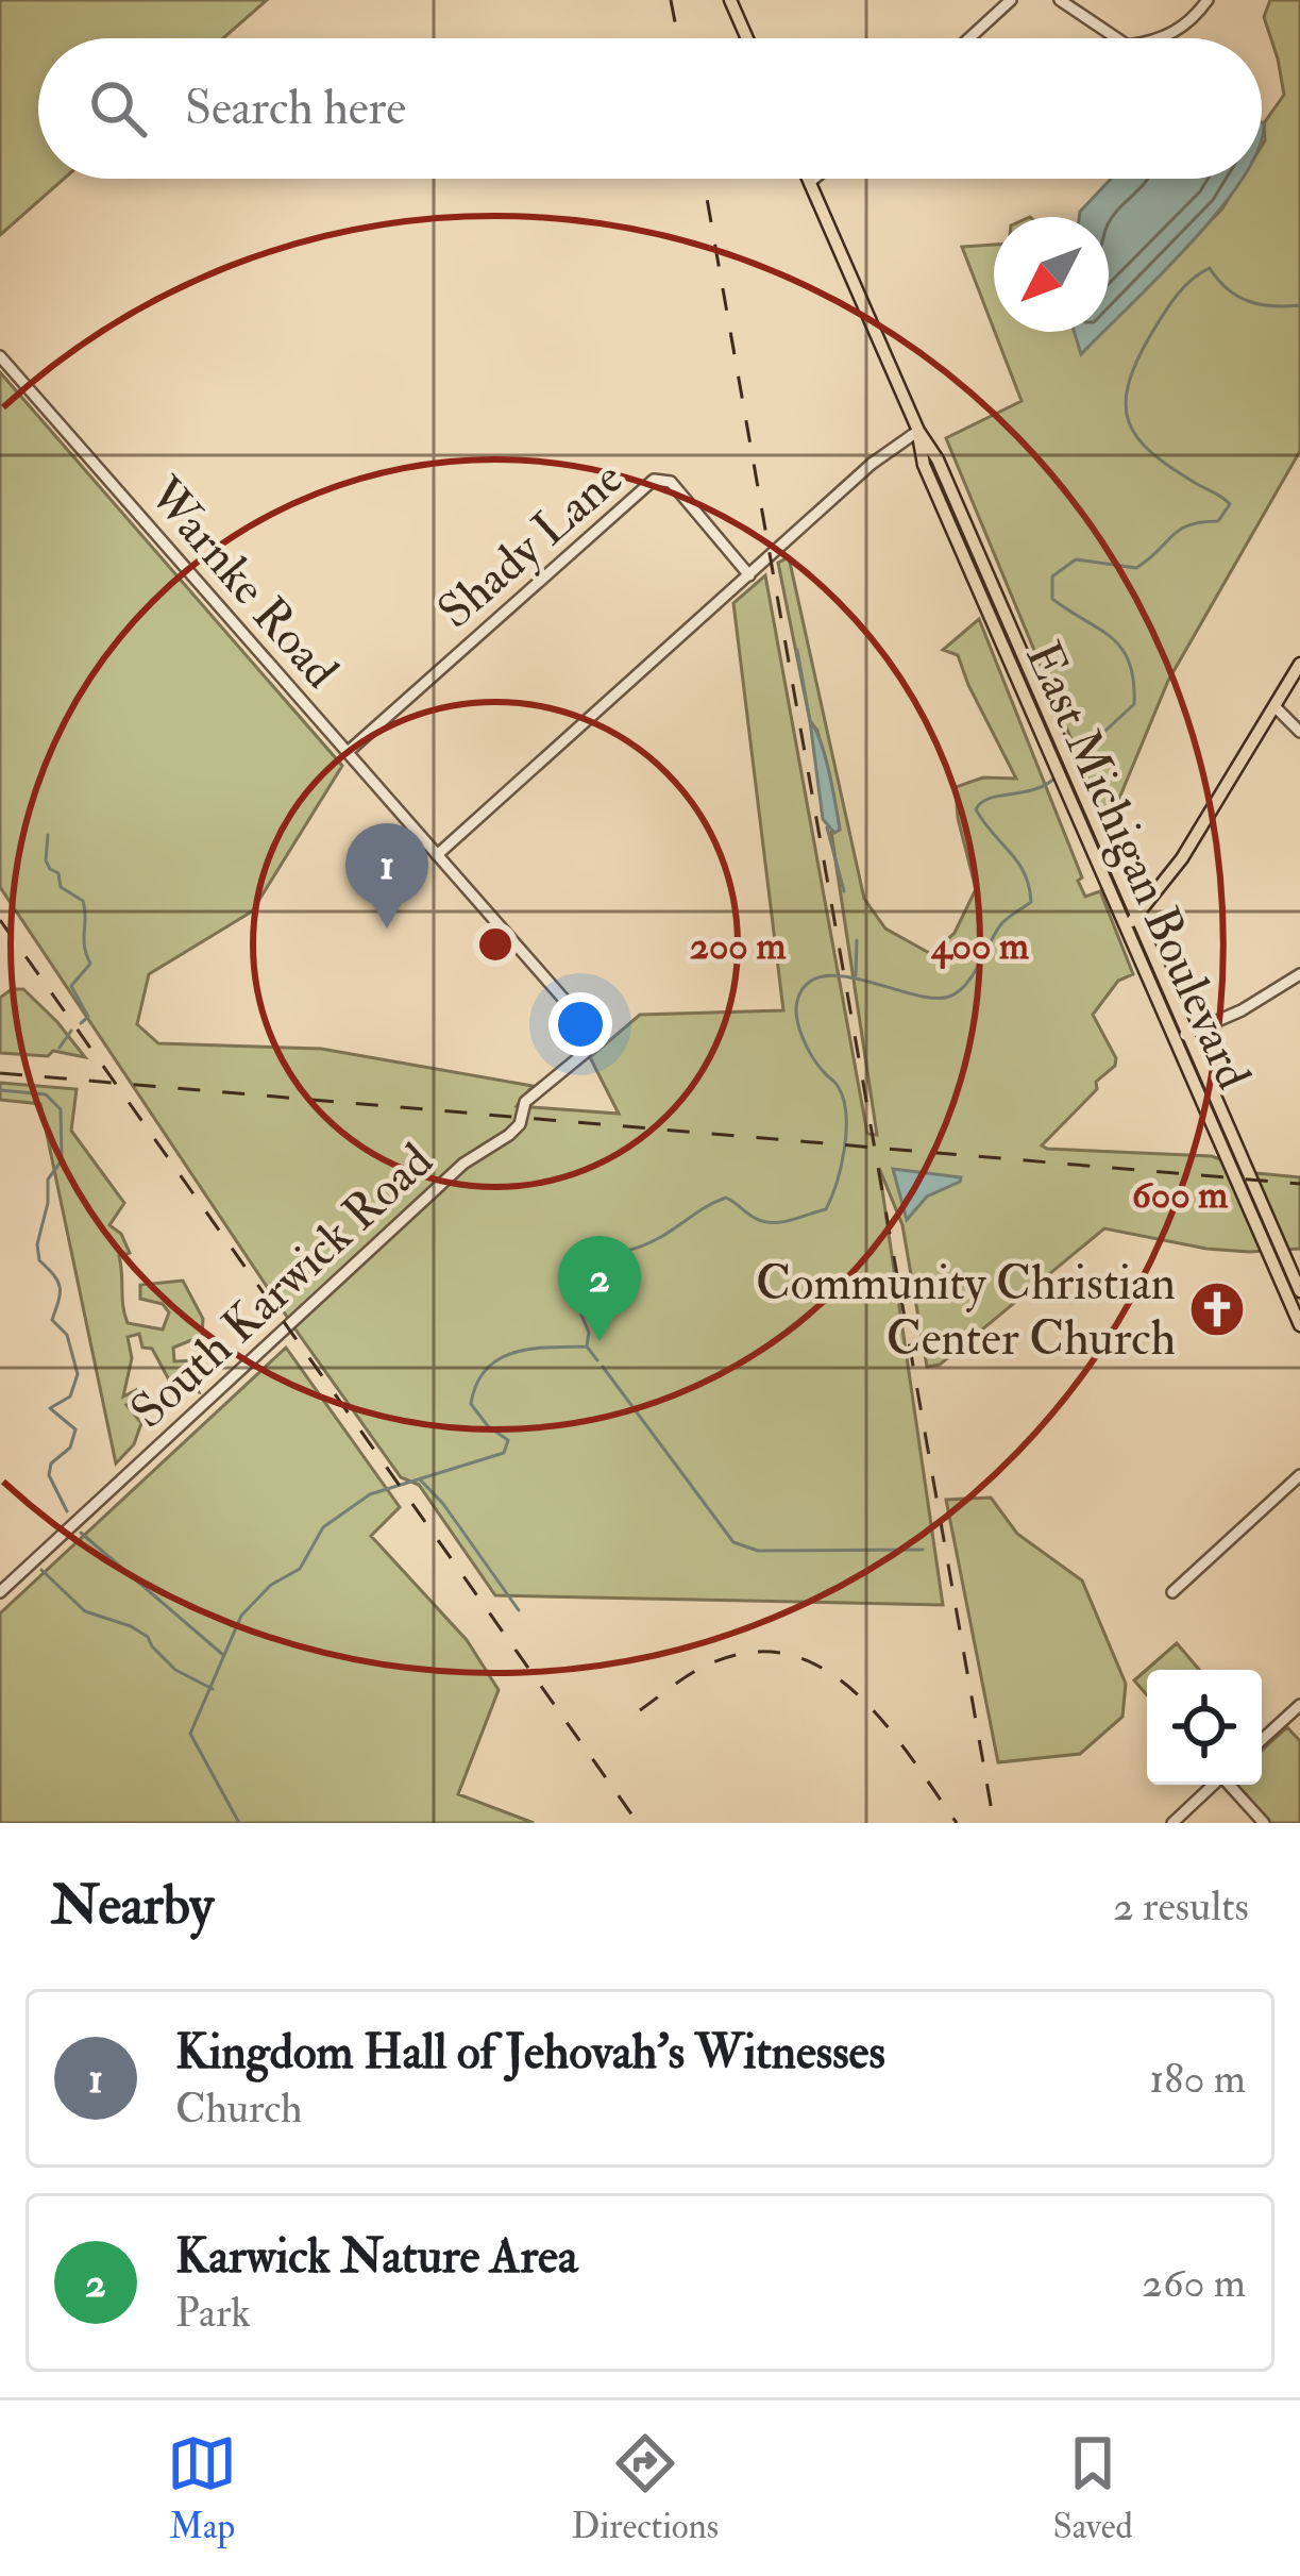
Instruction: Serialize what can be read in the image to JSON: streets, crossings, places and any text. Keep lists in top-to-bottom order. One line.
{"streets":{"main road":["East Michigan Boulevard"],"street":["Shady Lane","Warnke Road","South Karwick Road"]},"crossings":[["Shady Lane","Warnke Road"],["Warnke Road","South Karwick Road"]],"places":{"church":["Community Christian Center Church"]},"north":"bottom left","page":{"search":"Search here","pins":["1","2"],"heading":["Nearby","2 results"],"list":[{"mark":"1","name":"Kingdom Hall of Jehovah's Witnesses","note":"Church","value":"180 m"},{"mark":"2","name":"Karwick Nature Area","note":"Park","value":"260 m"}],"nav":["Map","Directions","Saved"]},"rings":["200 m","400 m","600 m"]}
